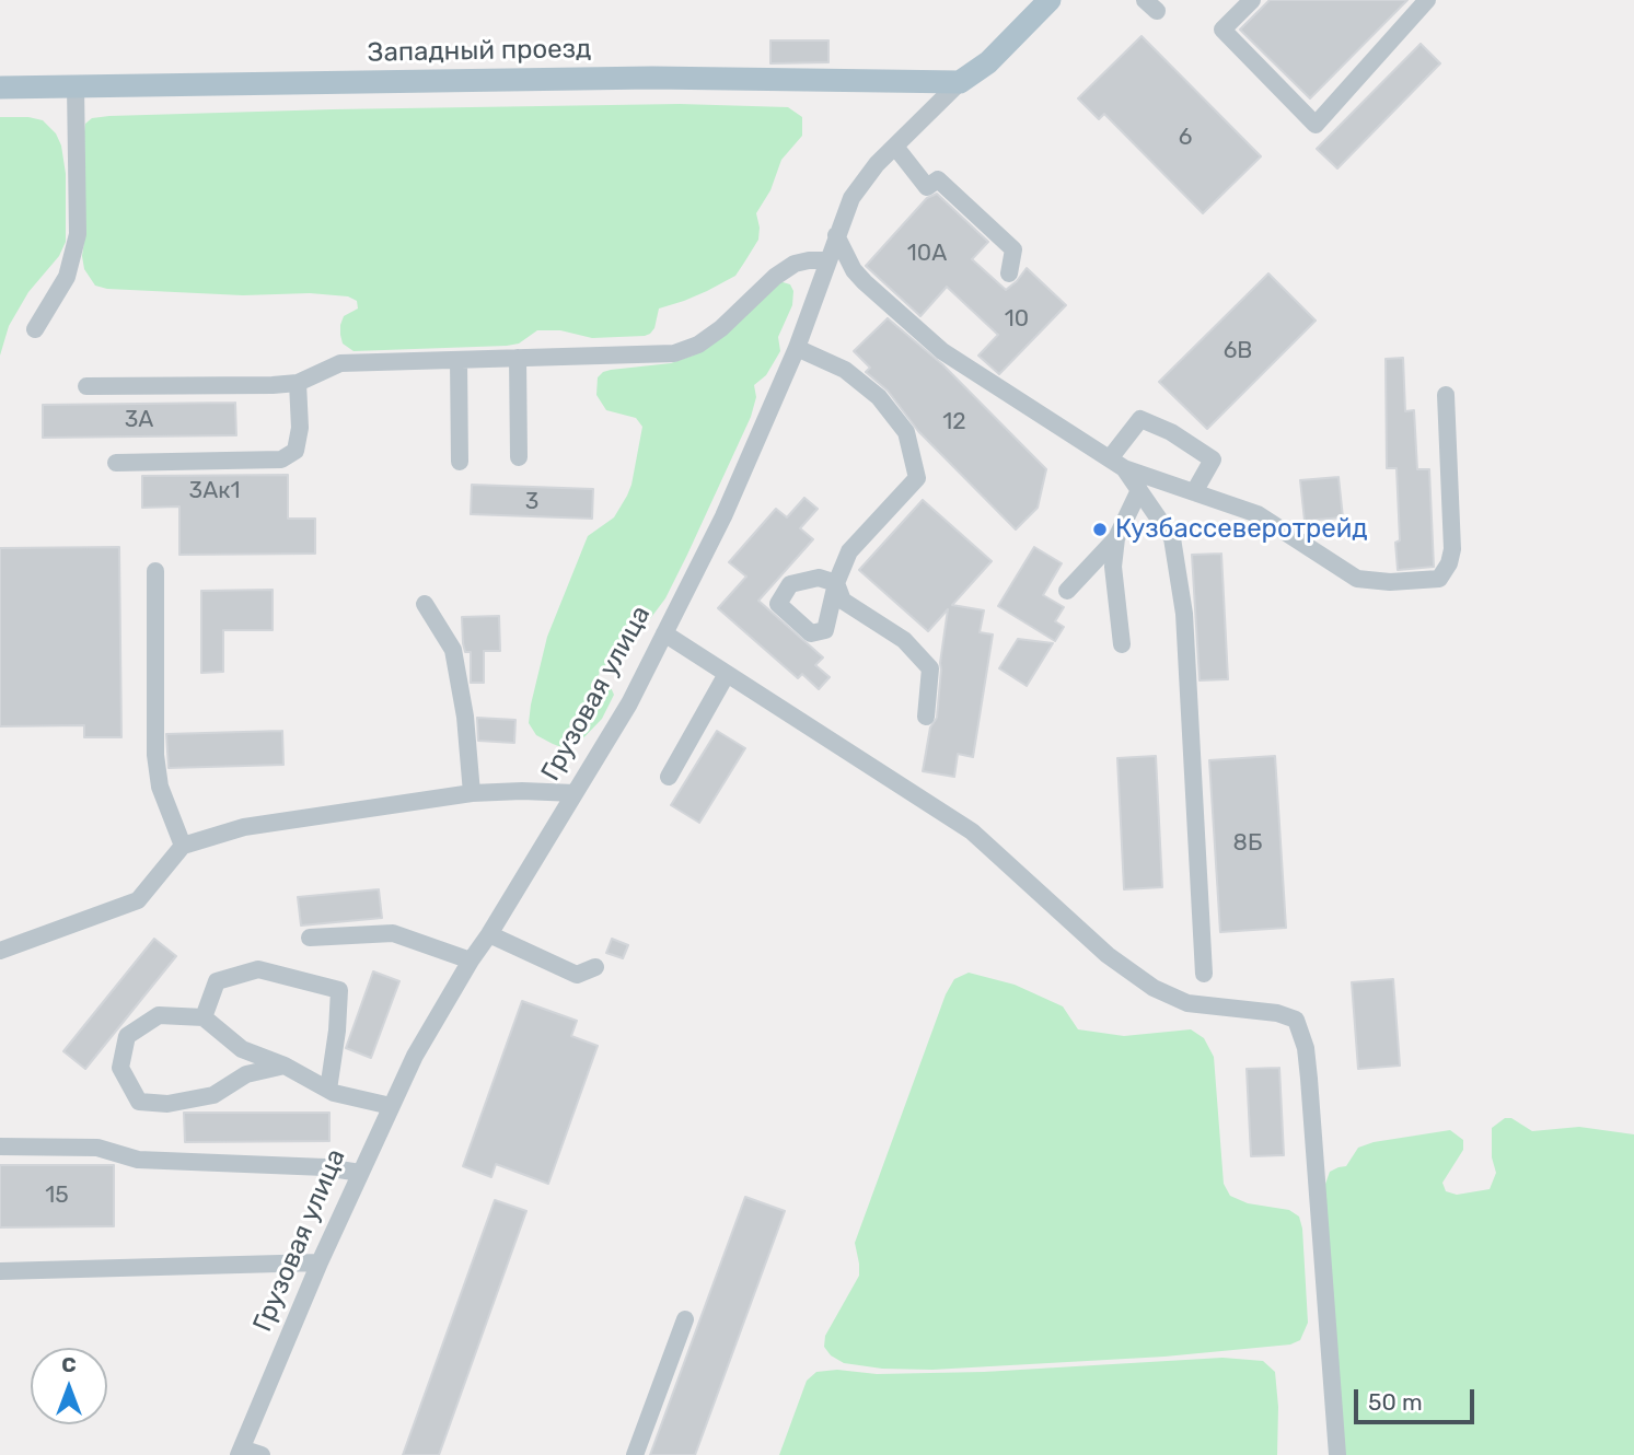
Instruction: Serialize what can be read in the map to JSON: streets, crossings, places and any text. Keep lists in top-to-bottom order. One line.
{"streets":{"main road":["Западный проезд","Грузовая улица"]},"crossings":[["Западный проезд","Грузовая улица"]],"places":["Кузбассеверотрейд"],"house_numbers":["6","10А","10","6В","3А","12","3Ак1","3","8Б","15"],"scale_bar":"50 m","north":"top"}
